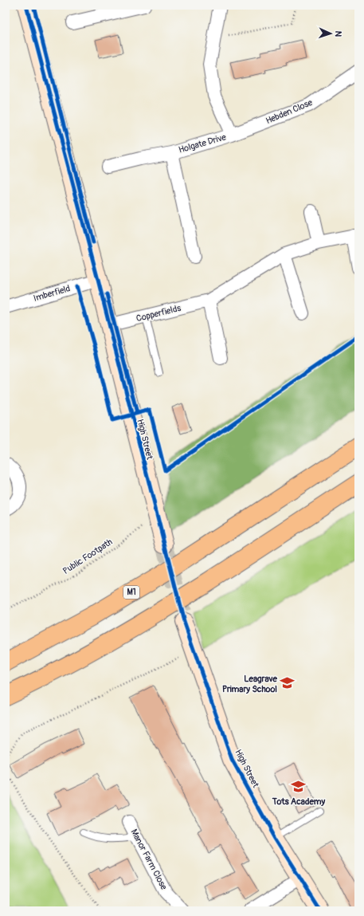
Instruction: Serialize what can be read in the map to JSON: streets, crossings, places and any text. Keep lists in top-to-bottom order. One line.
{"streets":{"highway":["M1"],"street":["Hebden Close","Holgate Drive","Imberfield","Copperfields","High Street","Manor Farm Close"],"path":["Public Footpath"]},"crossings":[["Hebden Close","Holgate Drive"],["Imberfield","High Street"],["Copperfields","High Street"],["High Street","Public Footpath"]],"places":{"school or university":["Leagrave Primary School","Tots Academy"]},"north":"right"}
